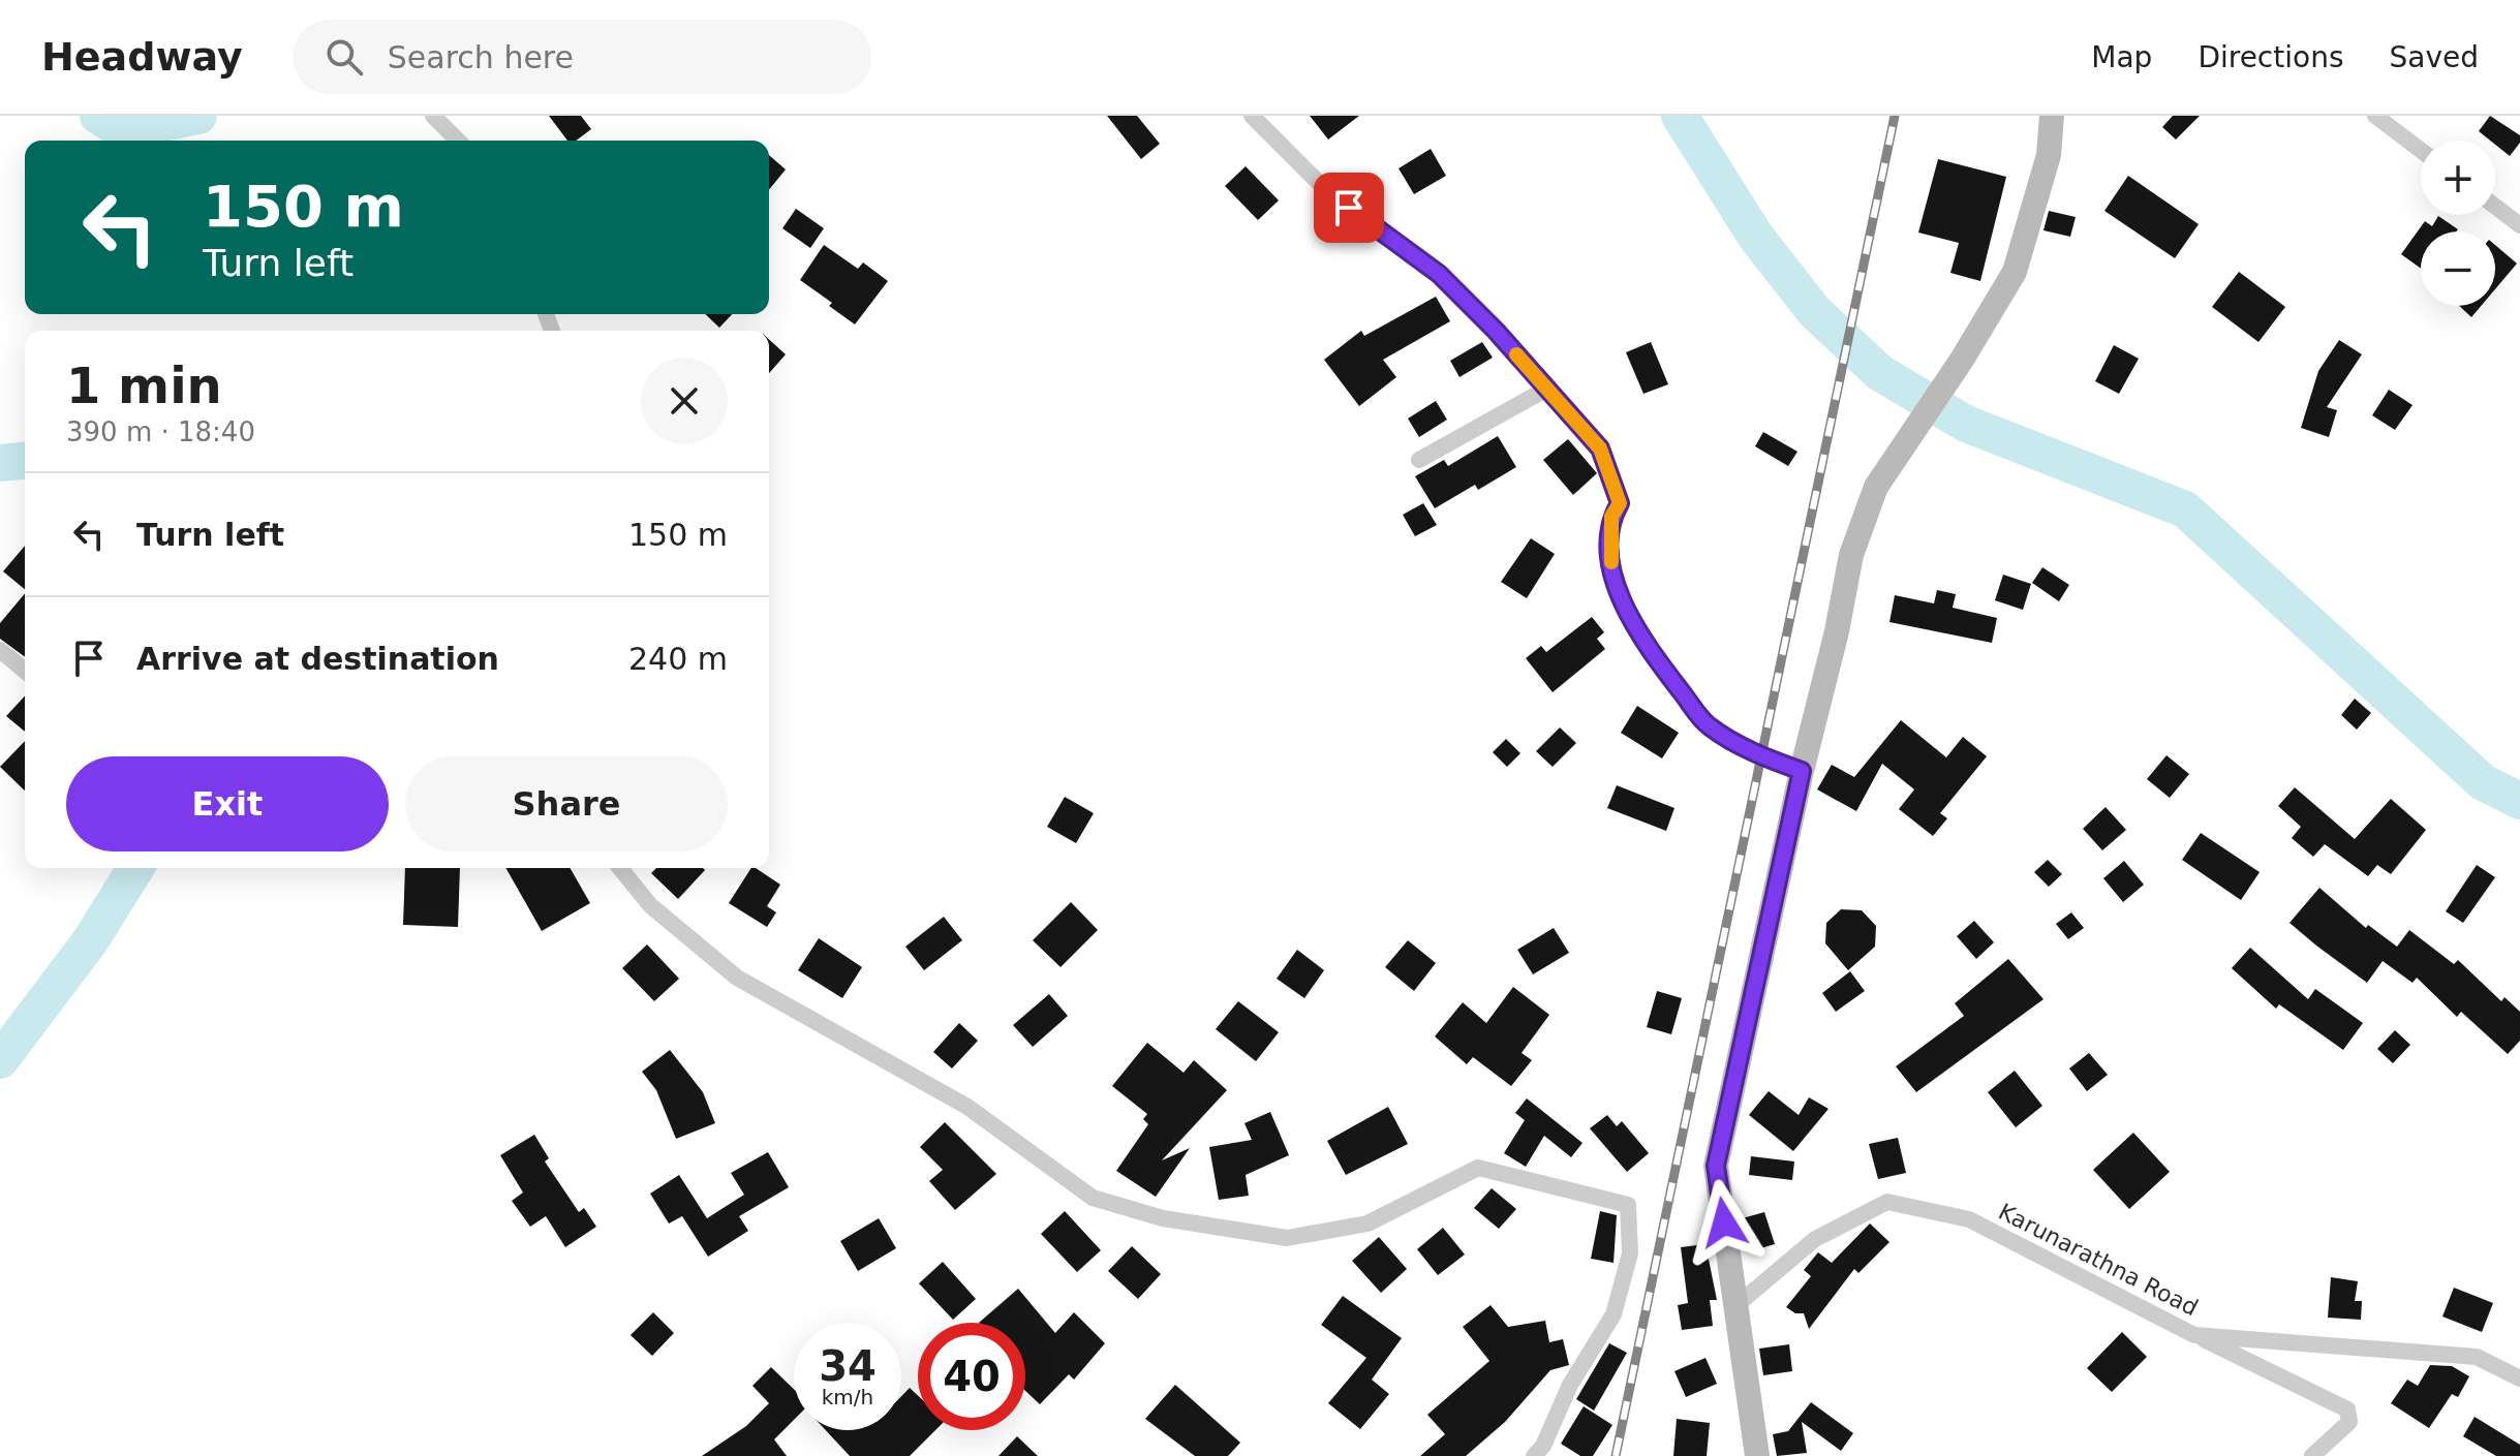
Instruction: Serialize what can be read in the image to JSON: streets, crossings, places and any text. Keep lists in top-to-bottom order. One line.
{"streets":{"street":["Karunarathna Road"]},"page":{"header":"Headway","search":"Search here","nav":["Map","Directions","Saved"],"map_buttons":["+","−"],"turn":["150 m","Turn left"],"heading":["1 min","390 m · 18:40"],"list":[{"name":"Turn left","value":"150 m"},{"name":"Arrive at destination","value":"240 m"}],"buttons":["Exit","Share"],"speed":"34 km/h","limit":"40"}}
